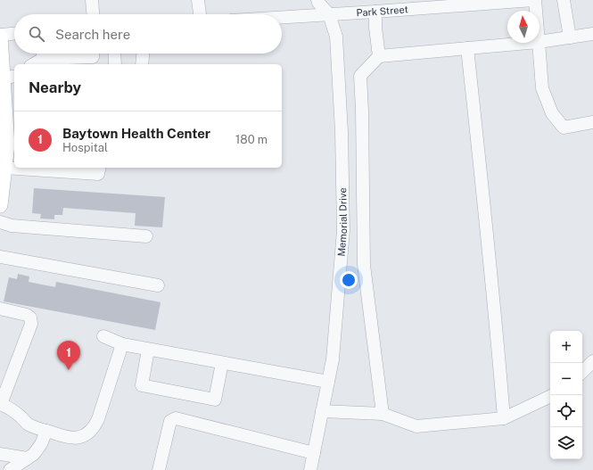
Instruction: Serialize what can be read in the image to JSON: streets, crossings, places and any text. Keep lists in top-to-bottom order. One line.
{"streets":{"street":["Park Street","Memorial Drive"]},"crossings":[["Park Street","Memorial Drive"]],"north":"top","page":{"search":"Search here","heading":"Nearby","list":[{"mark":"1","name":"Baytown Health Center","note":"Hospital","value":"180 m"}],"map_buttons":["+","−"],"pins":"1"}}
